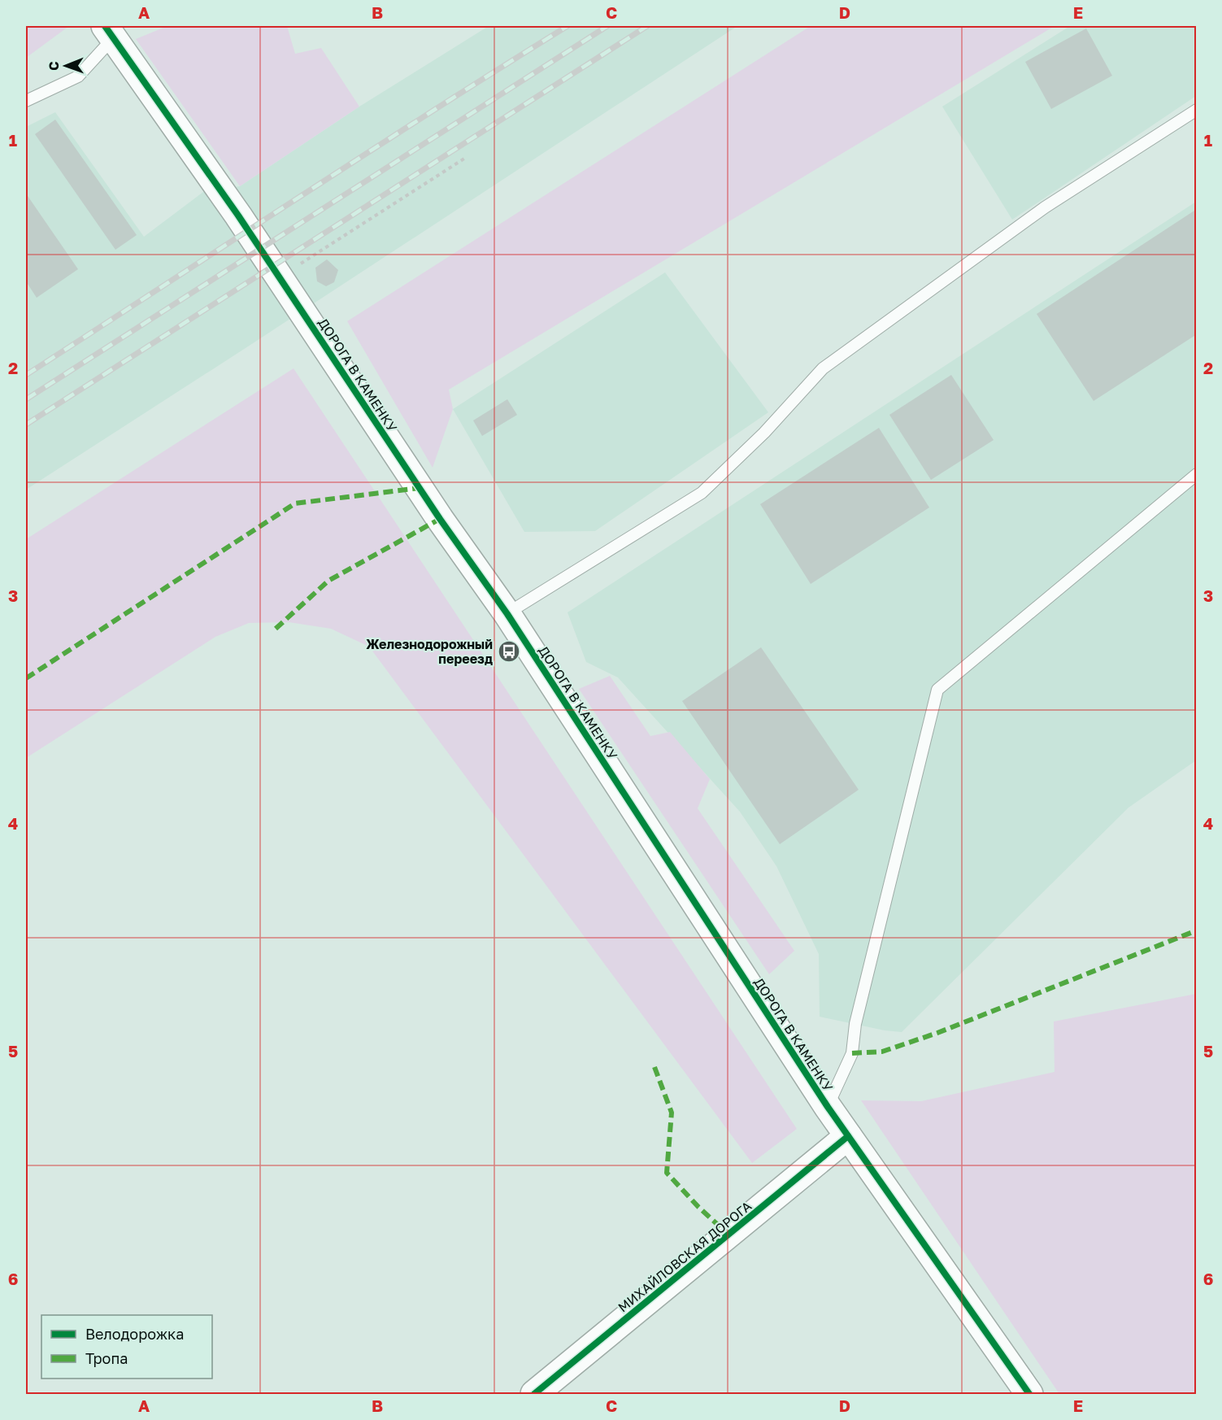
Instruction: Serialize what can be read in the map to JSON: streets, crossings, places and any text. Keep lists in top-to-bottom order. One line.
{"streets":{"street":["ДОРОГА В КАМЕНКУ","МИХАЙЛОВСКАЯ ДОРОГА"]},"crossings":[["ДОРОГА В КАМЕНКУ","МИХАЙЛОВСКАЯ ДОРОГА"]],"places":{"bus stop":["Железнодорожный переезд"]},"legend":["Велодорожка","Тропа"],"north":"left","grid":{"columns":["A","B","C","D","E"],"rows":["1","2","3","4","5","6"]}}
